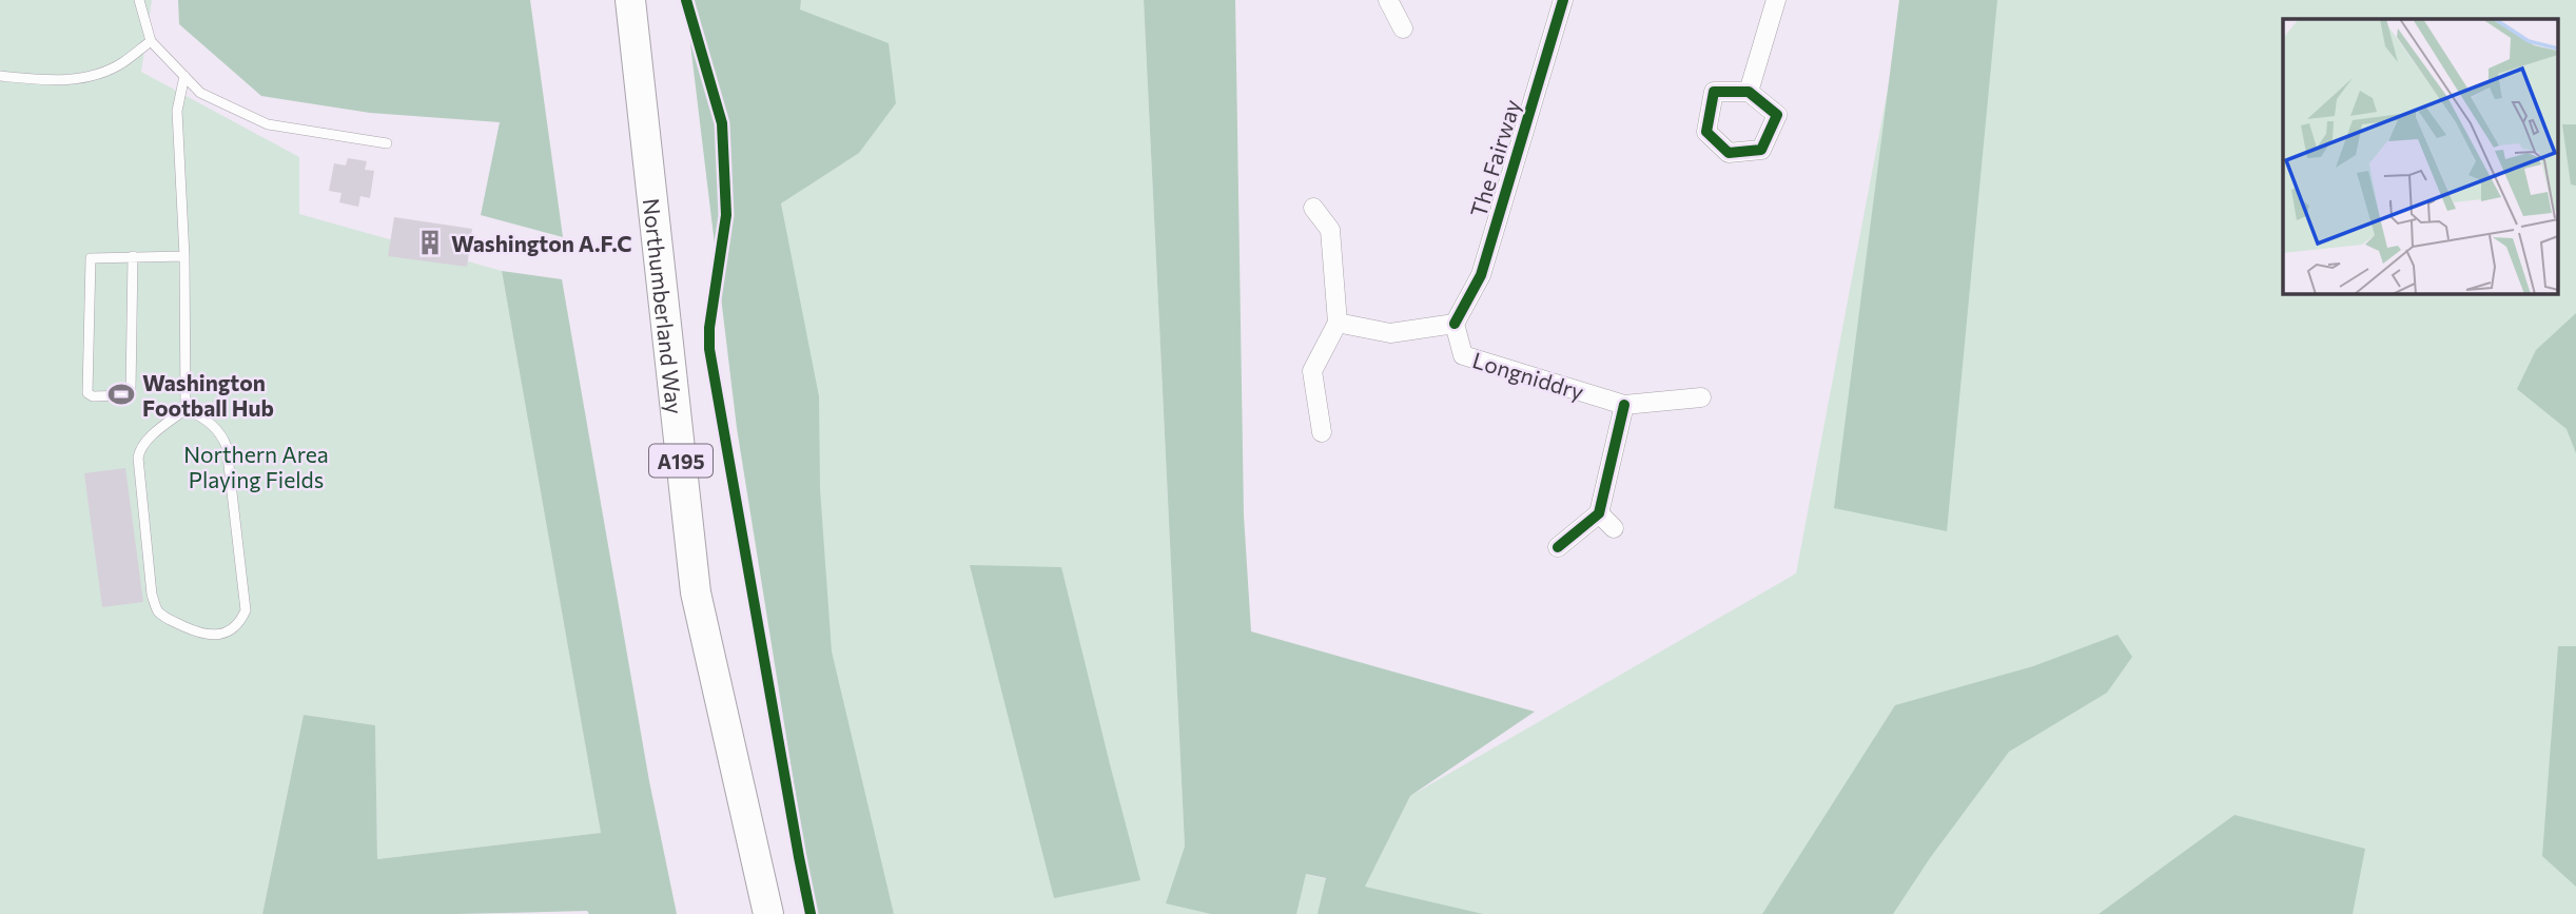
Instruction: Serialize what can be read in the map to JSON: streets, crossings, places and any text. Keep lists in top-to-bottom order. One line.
{"streets":{"main road":["Northumberland Way","A195"],"street":["The Fairway","Longniddry"]},"crossings":[["The Fairway","Longniddry"]],"parks":["Northern Area Playing Fields"],"places":{"building":["Washington A.F.C"],"sports":["Washington Football Hub"]}}
